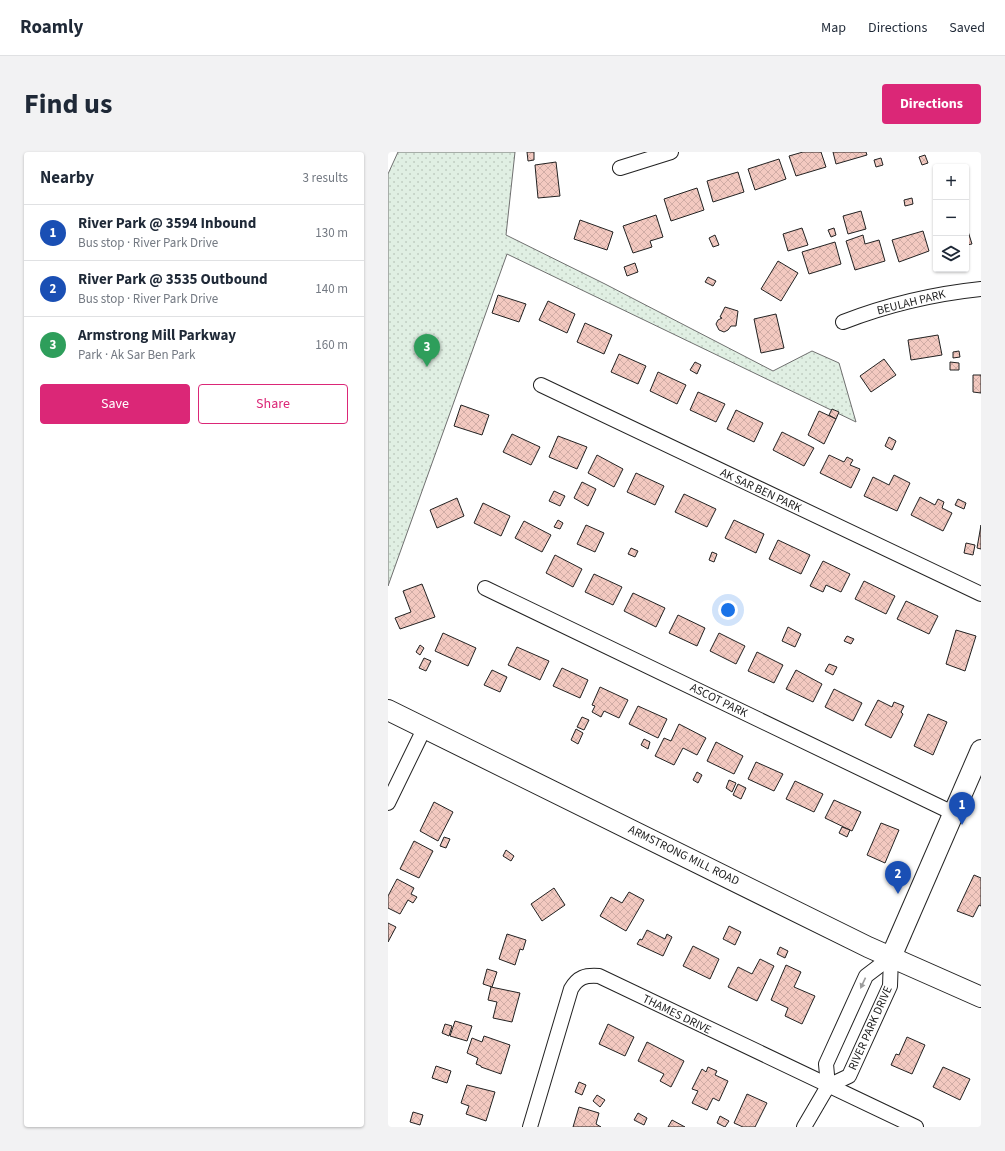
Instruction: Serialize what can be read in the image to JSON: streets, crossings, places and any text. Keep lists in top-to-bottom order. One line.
{"streets":{"main road":["ARMSTRONG MILL ROAD","RIVER PARK DRIVE"],"street":["BEULAH PARK","AK SAR BEN PARK","ASCOT PARK","THAMES DRIVE"]},"crossings":[["ASCOT PARK","RIVER PARK DRIVE"],["ARMSTRONG MILL ROAD","RIVER PARK DRIVE"],["THAMES DRIVE","RIVER PARK DRIVE"]],"page":{"header":"Roamly","nav":["Map","Directions","Saved"],"title":"Find us","buttons":["Directions",["Save","Share"]],"heading":["Nearby","3 results"],"map_buttons":["+","−"],"list":[{"mark":"1","name":"River Park @ 3594 Inbound","note":"Bus stop · River Park Drive","value":"130 m"},{"mark":"2","name":"River Park @ 3535 Outbound","note":"Bus stop · River Park Drive","value":"140 m"},{"mark":"3","name":"Armstrong Mill Parkway","note":"Park · Ak Sar Ben Park","value":"160 m"}],"pins":["3","1","2"]}}
